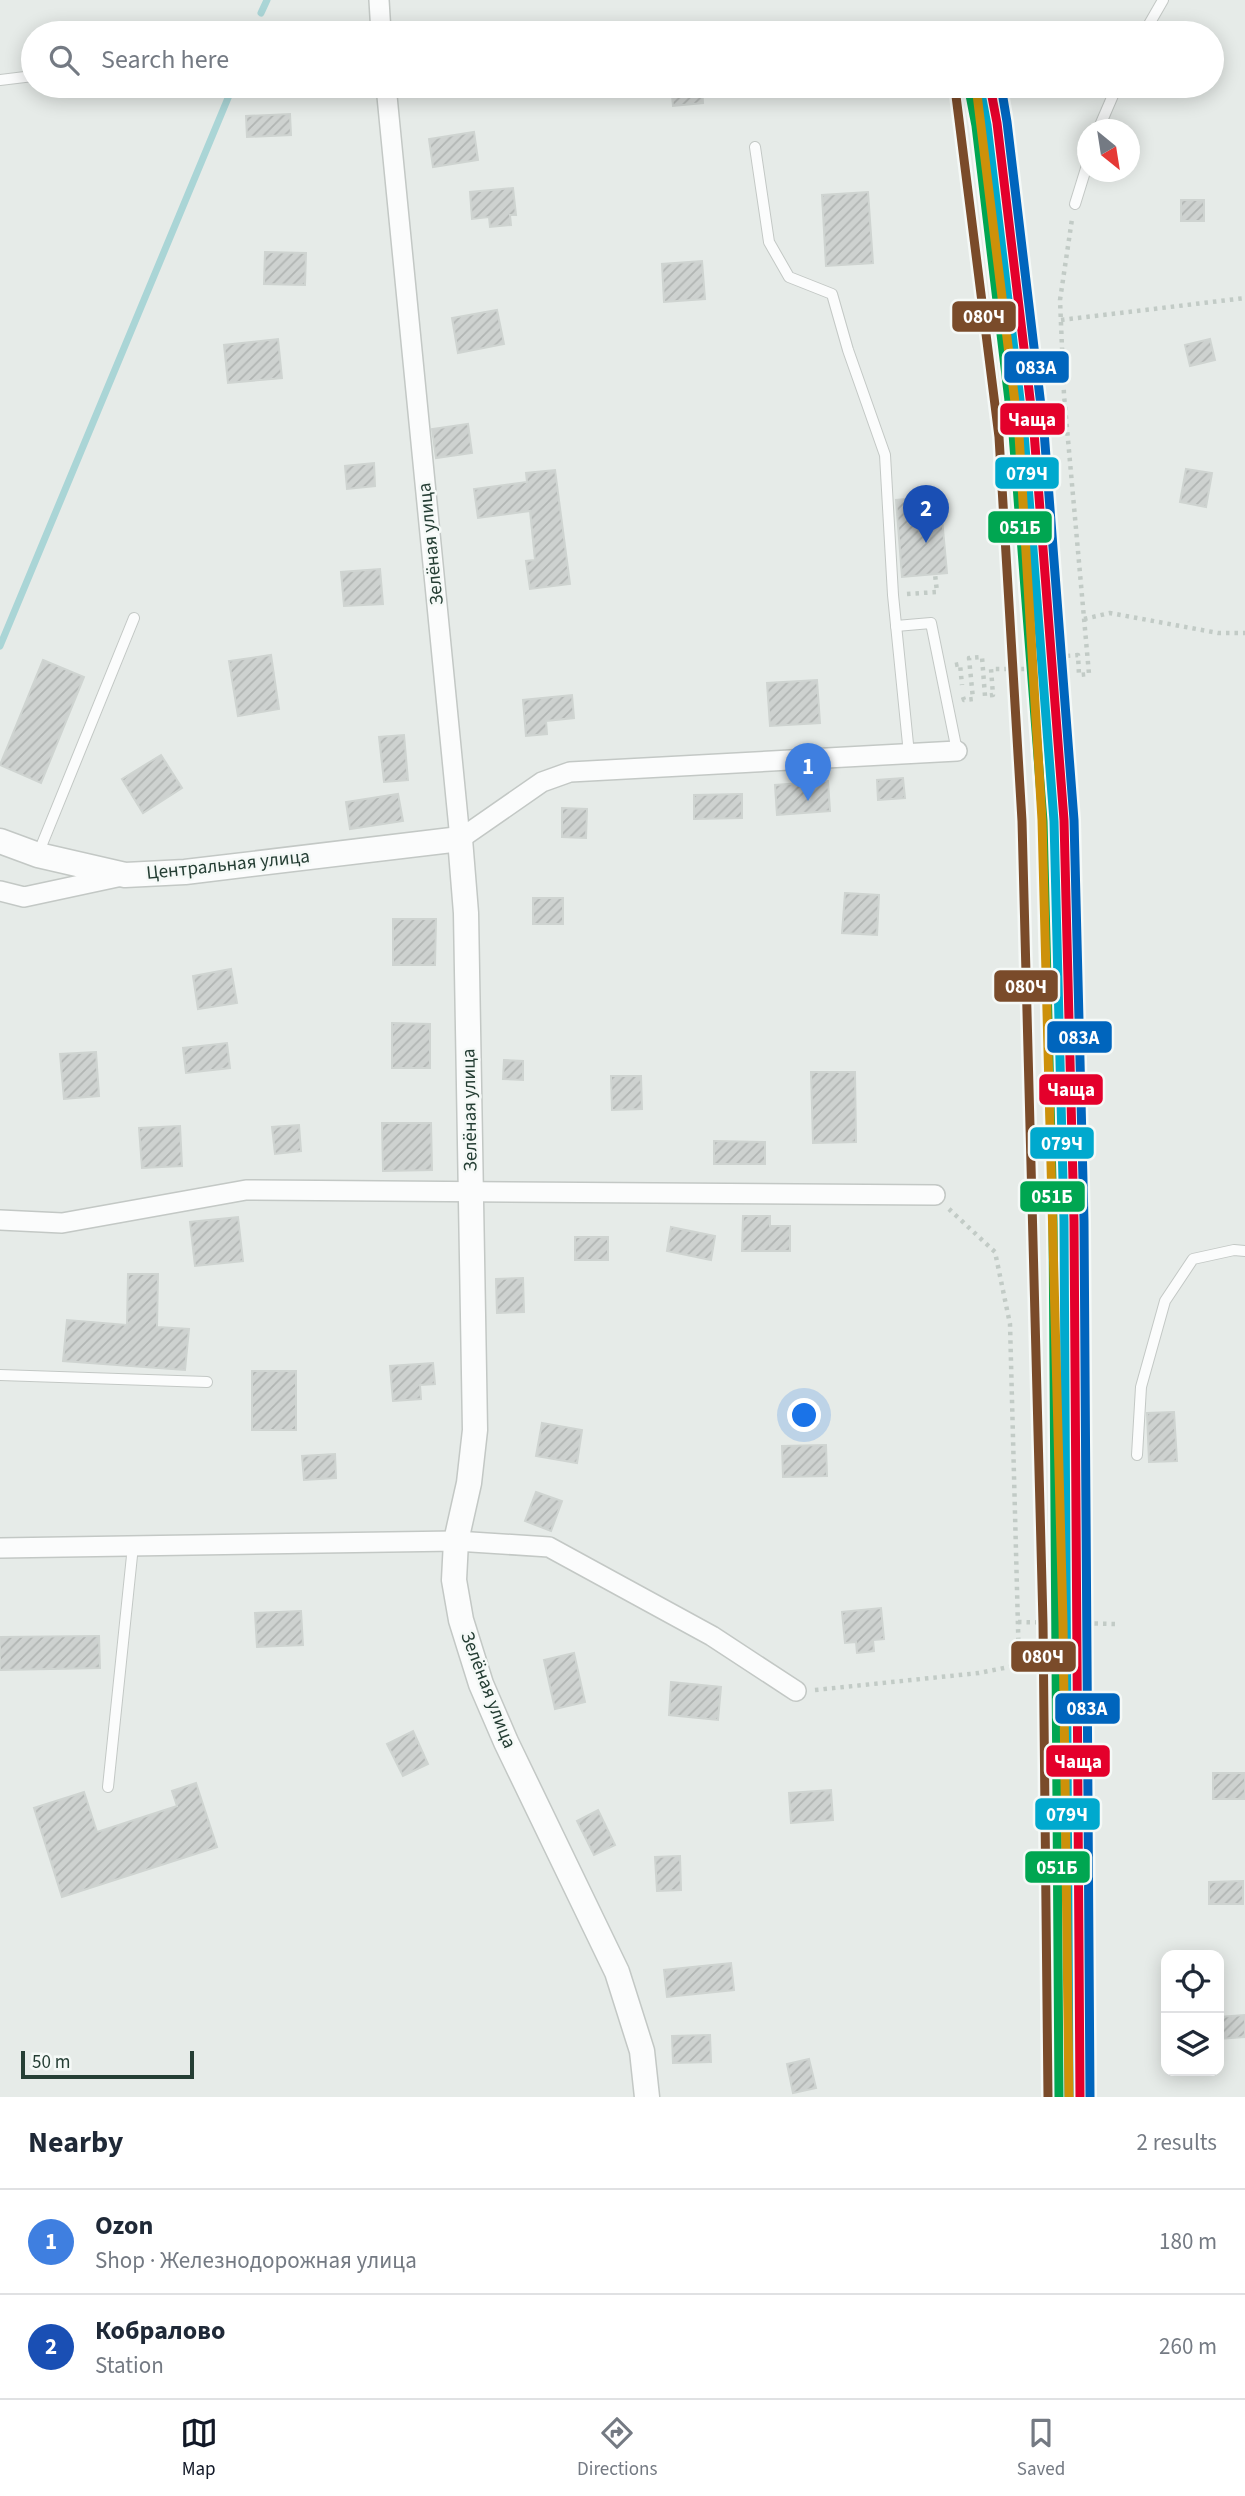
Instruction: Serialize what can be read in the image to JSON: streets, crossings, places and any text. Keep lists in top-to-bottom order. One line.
{"streets":{"street":["Зелёная улица","Центральная улица"]},"crossings":[["Зелёная улица","Центральная улица"]],"lines":["transit line Чаща","transit line 079Ч","transit line 083А","transit line 051Б","transit line 080Ч"],"scale_bar":"50 m","north":"bottom right","page":{"search":"Search here","pins":["2","1"],"scale":"50 m","heading":["Nearby","2 results"],"list":[{"mark":"1","name":"Ozon","note":"Shop · Железнодорожная улица","value":"180 m"},{"mark":"2","name":"Кобралово","note":"Station","value":"260 m"}],"nav":["Map","Directions","Saved"]}}
